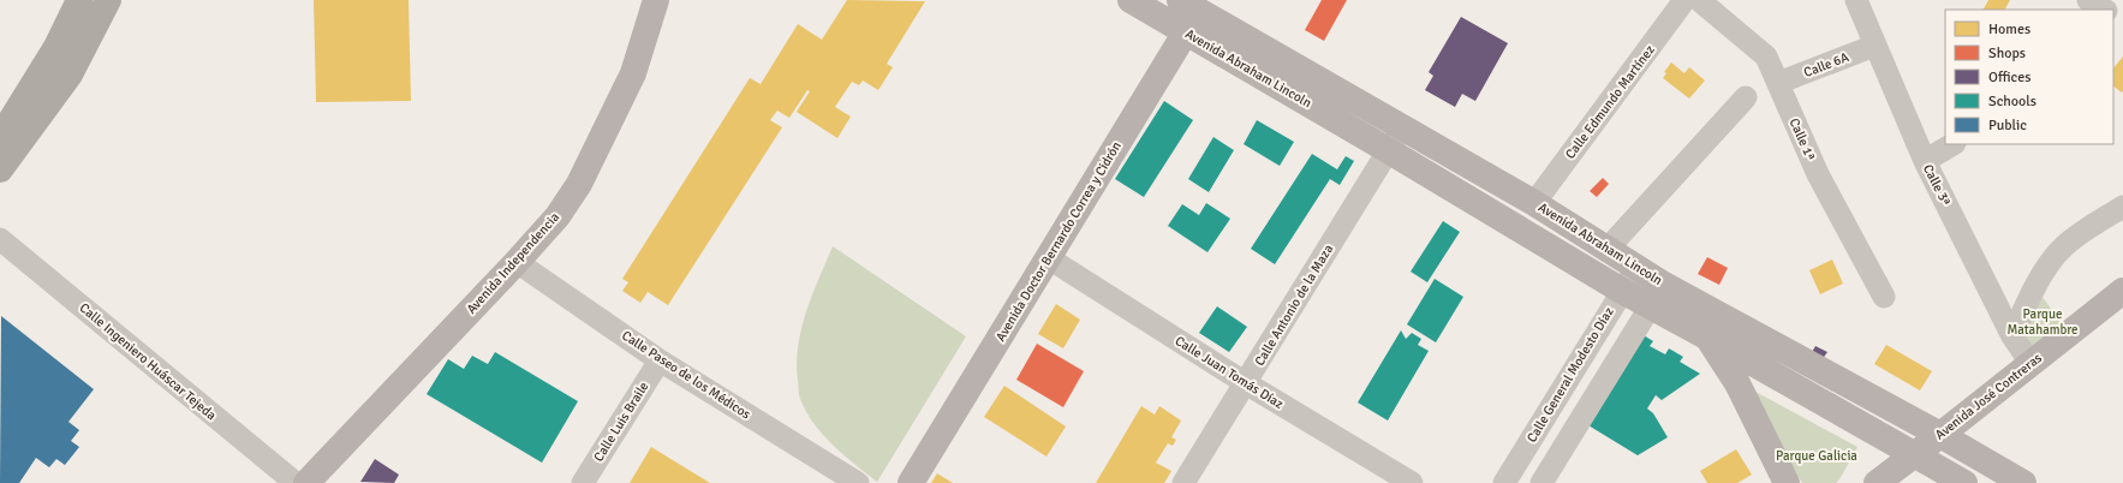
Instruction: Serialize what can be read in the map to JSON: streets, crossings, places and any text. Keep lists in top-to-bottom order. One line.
{"streets":{"main road":["Avenida Abraham Lincoln","Avenida Doctor Bernardo Correa y Cidrón","Avenida Independencia","Avenida José Contreras"],"street":["Calle 6A","Calle Edmundo Martínez","Calle 1ª","Calle 3ª","Calle Antonio de la Maza","Calle Ingeniero Huáscar Tejeda","Calle Juan Tomás Díaz","Calle Paseo de los Médicos","Calle General Modesto Díaz","Calle Luis Braile"]},"crossings":[["Calle 6A","Calle 1ª"],["Calle 6A","Calle 3ª"],["Avenida Abraham Lincoln","Calle Edmundo Martínez"],["Avenida Abraham Lincoln","Avenida Doctor Bernardo Correa y Cidrón"],["Avenida Abraham Lincoln","Calle Antonio de la Maza"],["Avenida Abraham Lincoln","Calle General Modesto Díaz"],["Avenida Abraham Lincoln","Avenida José Contreras"],["Calle 3ª","Avenida José Contreras"],["Avenida Doctor Bernardo Correa y Cidrón","Calle Juan Tomás Díaz"],["Avenida Independencia","Calle Paseo de los Médicos"],["Calle Antonio de la Maza","Calle Juan Tomás Díaz"],["Calle Paseo de los Médicos","Calle Luis Braile"]],"parks":["Parque Matahambre","Parque Galicia"],"legend":["Homes","Shops","Offices","Schools","Public"]}
